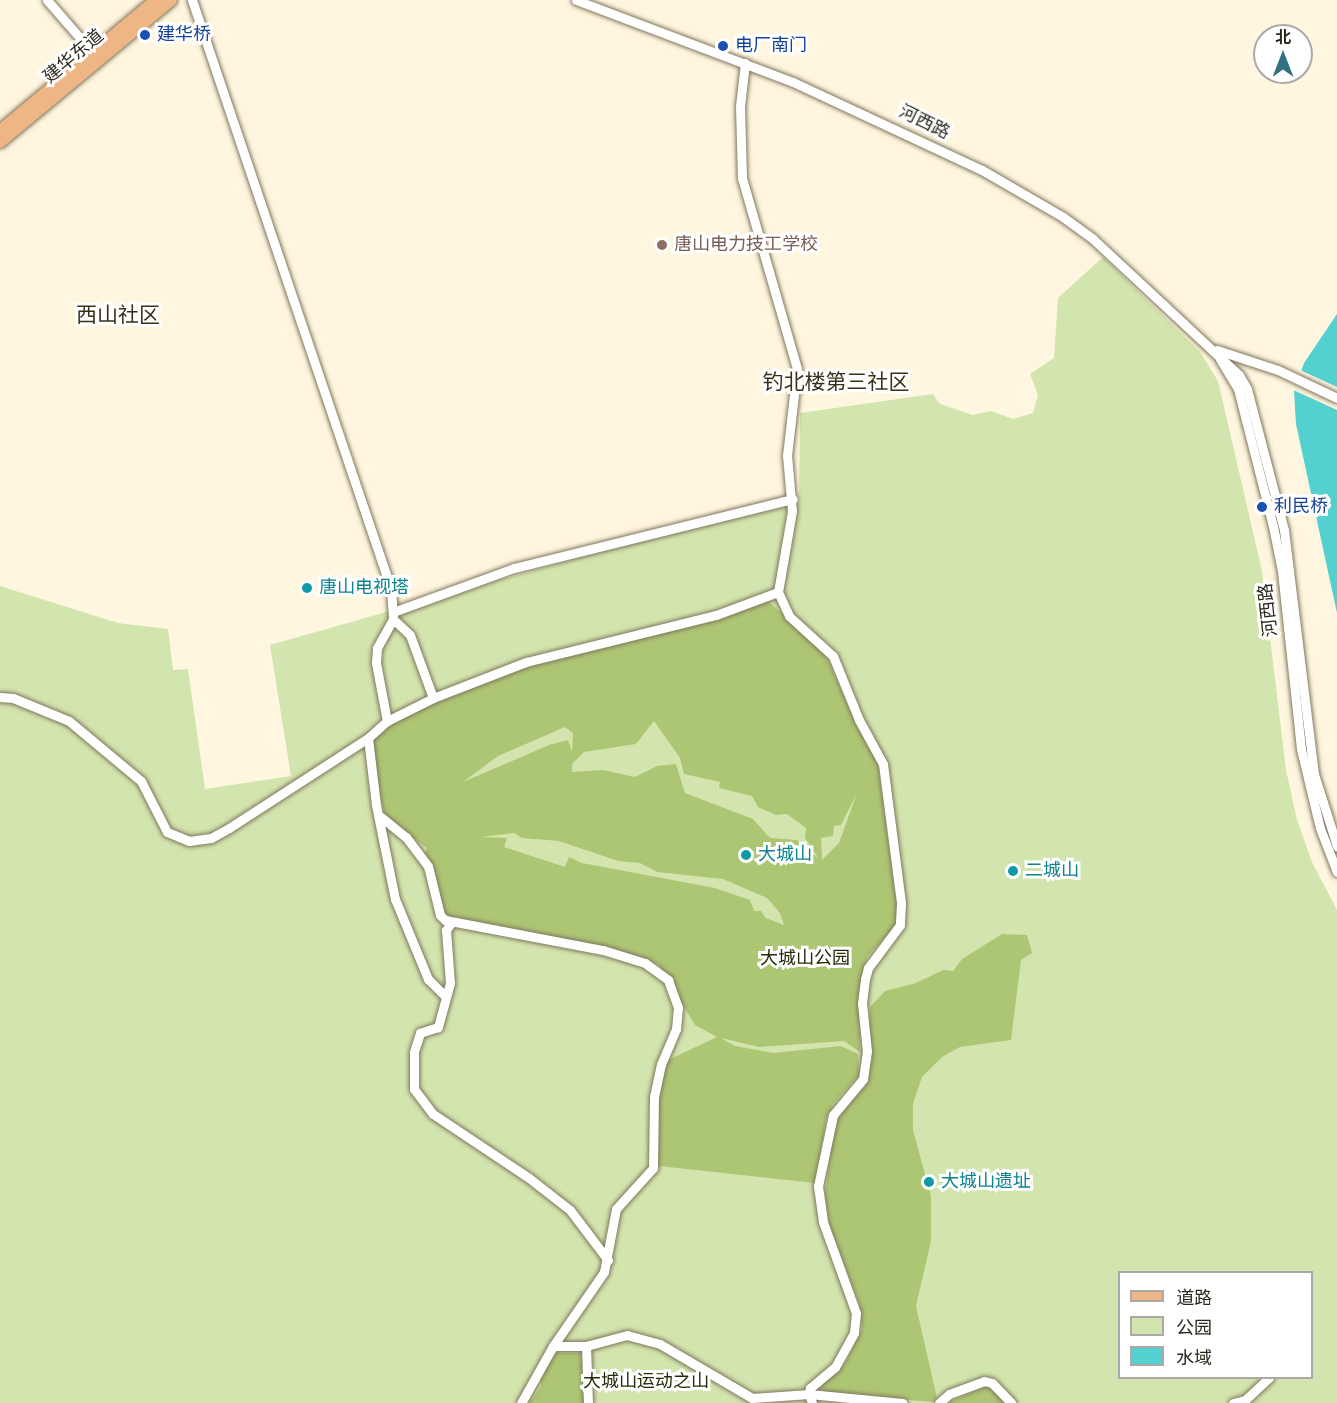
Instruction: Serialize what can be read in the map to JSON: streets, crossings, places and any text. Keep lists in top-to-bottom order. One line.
{"streets":{"main road":["建华东道"],"street":["河西路"]},"districts":["西山社区","钓北楼第三社区"],"parks":["大城山公园","大城山运动之山"],"places":["建华桥","电厂南门","唐山电力技工学校","利民桥","唐山电视塔","大城山","二城山","大城山遗址"],"legend":["道路","公园","水域"],"north":"top"}
